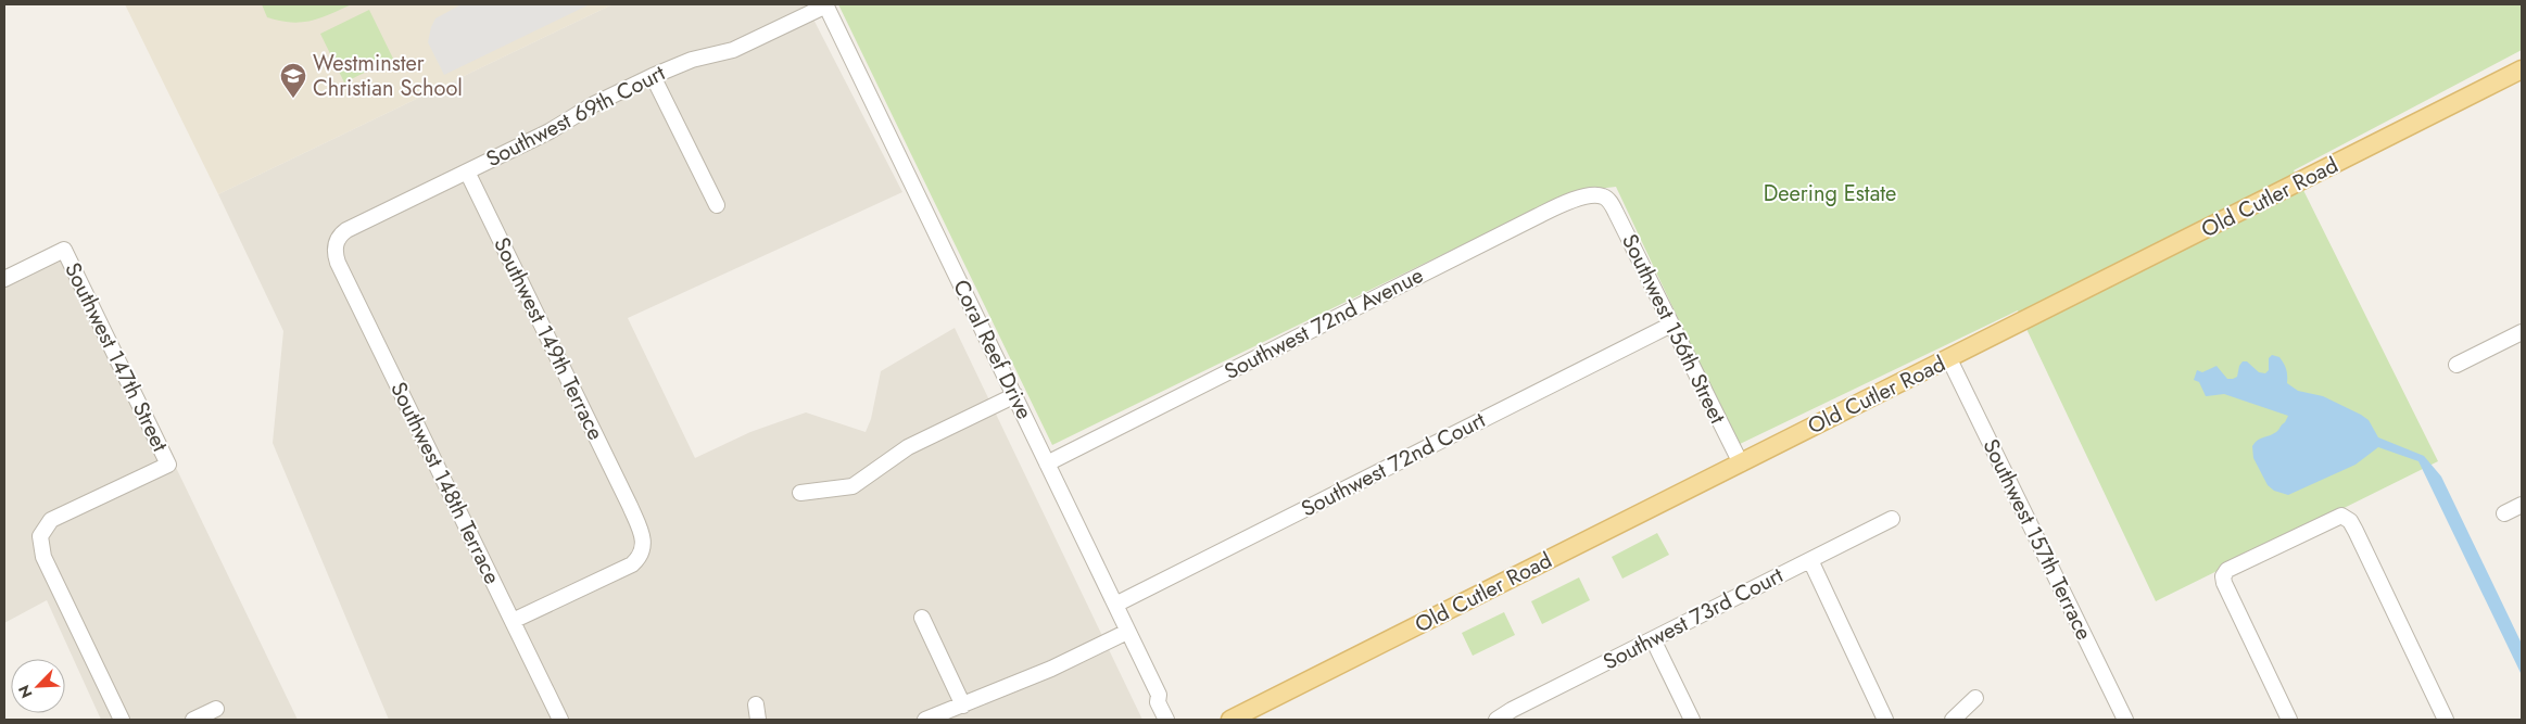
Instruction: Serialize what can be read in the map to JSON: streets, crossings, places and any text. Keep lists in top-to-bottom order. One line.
{"streets":{"main road":["Old Cutler Road"],"street":["Southwest 69th Court","Southwest 72nd Avenue","Southwest 156th Street","Southwest 149th Terrace","Coral Reef Drive","Southwest 147th Street","Southwest 72nd Court","Southwest 148th Terrace","Southwest 157th Terrace","Southwest 73rd Court"]},"crossings":[["Southwest 69th Court","Southwest 149th Terrace"],["Southwest 69th Court","Coral Reef Drive"],["Southwest 69th Court","Southwest 148th Terrace"],["Old Cutler Road","Southwest 156th Street"],["Old Cutler Road","Southwest 157th Terrace"],["Southwest 72nd Avenue","Southwest 156th Street"],["Southwest 72nd Avenue","Coral Reef Drive"],["Southwest 156th Street","Southwest 72nd Court"],["Southwest 149th Terrace","Southwest 148th Terrace"],["Coral Reef Drive","Southwest 72nd Court"]],"parks":["Deering Estate"],"places":{"school or university":["Westminster Christian School"]},"north":"bottom left"}
